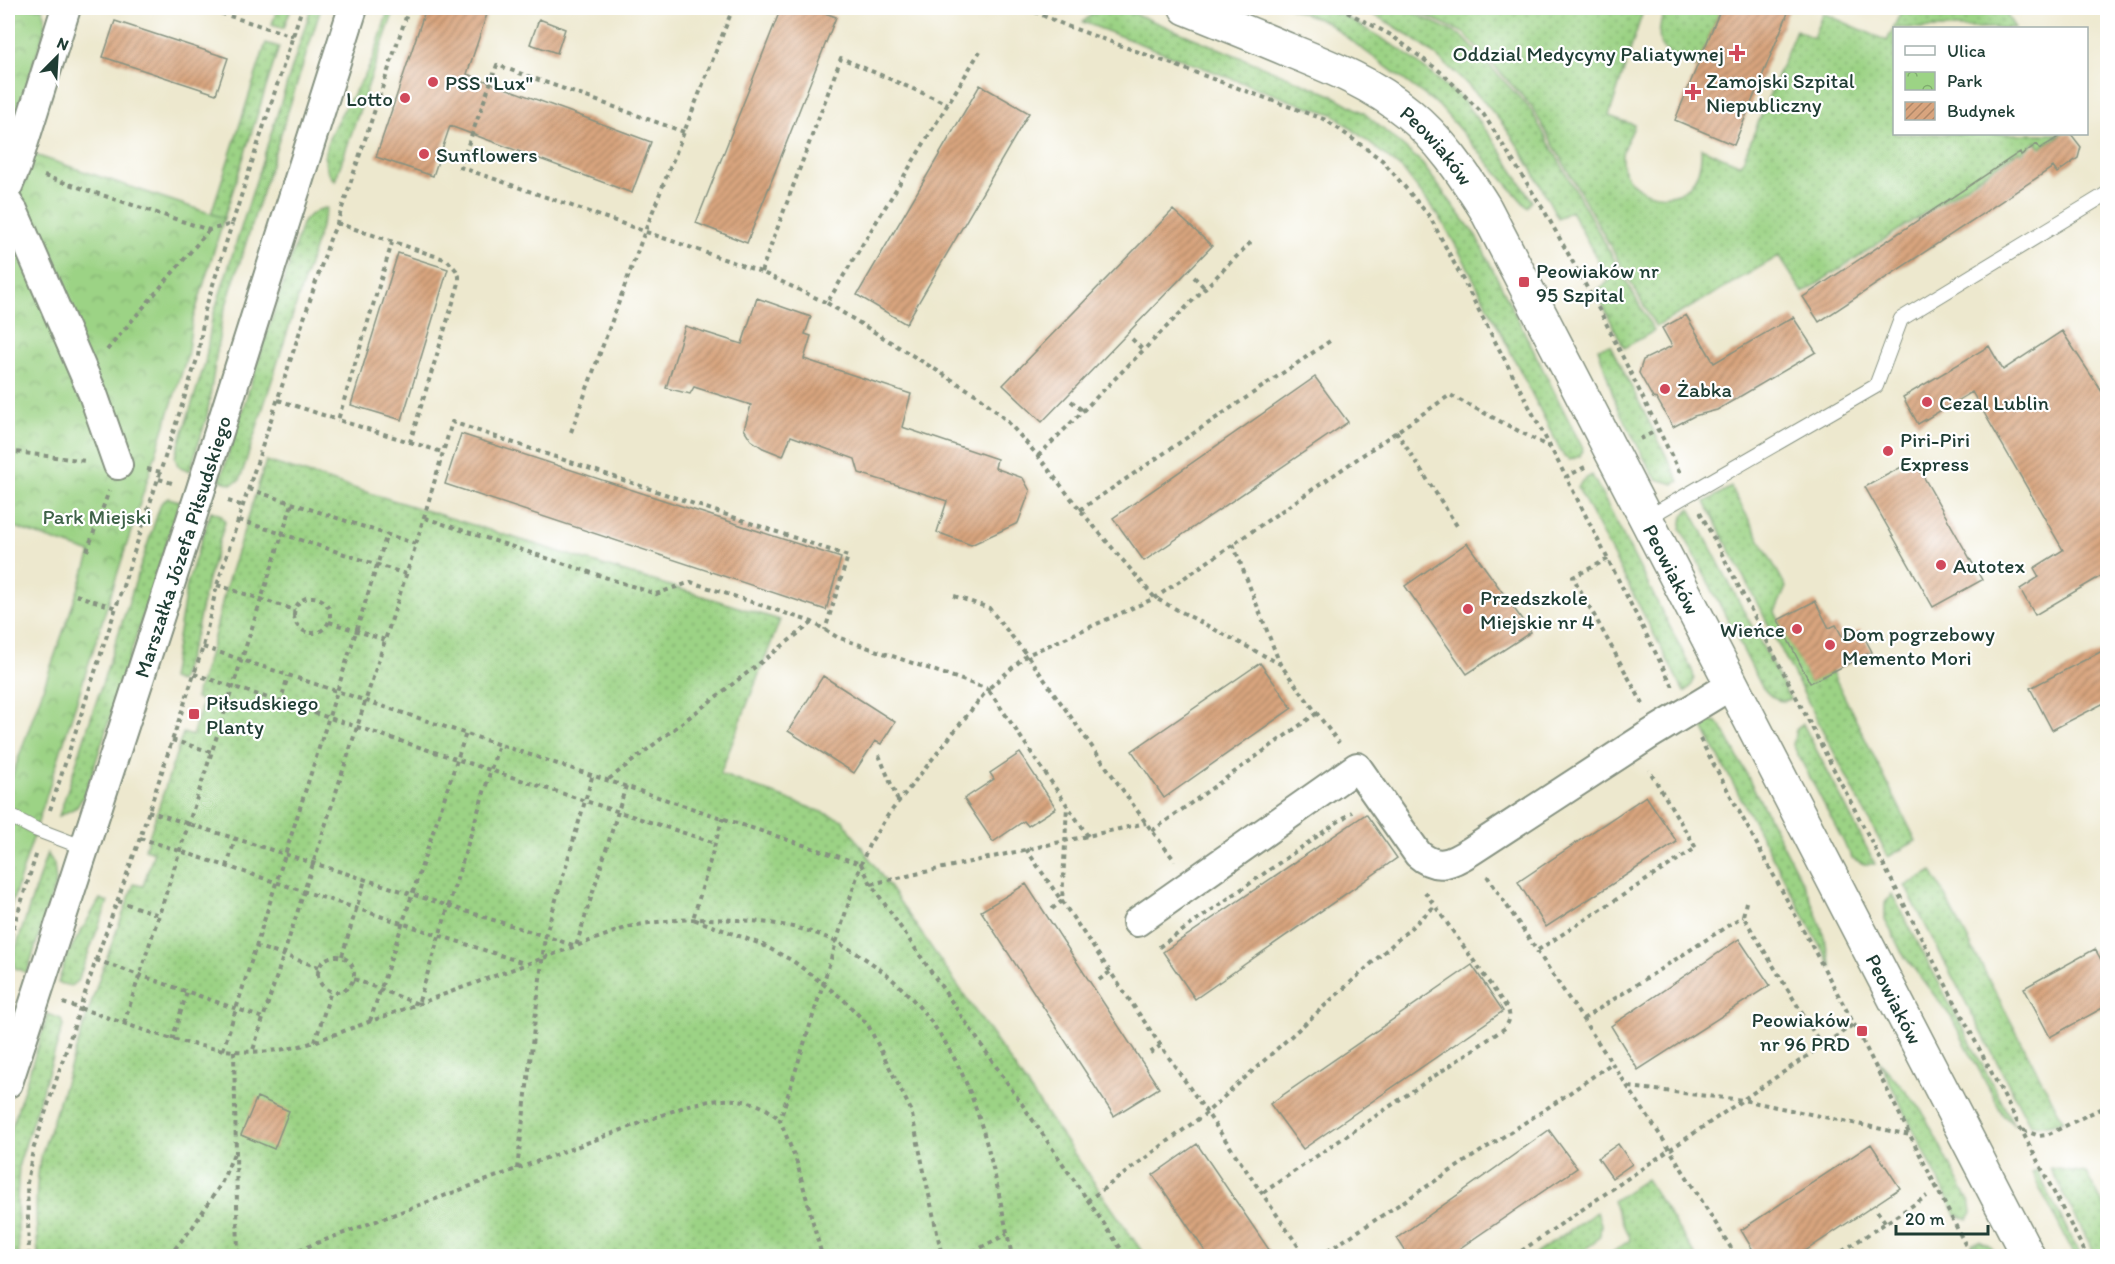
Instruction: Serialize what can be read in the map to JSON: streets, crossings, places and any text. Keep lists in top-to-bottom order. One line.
{"streets":{"main road":["Peowiaków"],"street":["Marszałka Józefa Piłsudskiego"]},"parks":["Park Miejski"],"places":{"health":["Oddzial Medycyny Paliatywnej","Zamojski Szpital Niepubliczny"],"other":["PSS \"Lux\"","Lotto","Sunflowers","Żabka","Cezal Lublin","Piri-Piri Express","Autotex","Przedszkole Miejskie nr 4","Wieńce","Dom pogrzebowy Memento Mori"],"transit":["Peowiaków nr 95 Szpital","Piłsudskiego Planty","Peowiaków nr 96 PRD"]},"legend":["Ulica","Park","Budynek"],"scale_bar":"20 m","north":"top right"}
